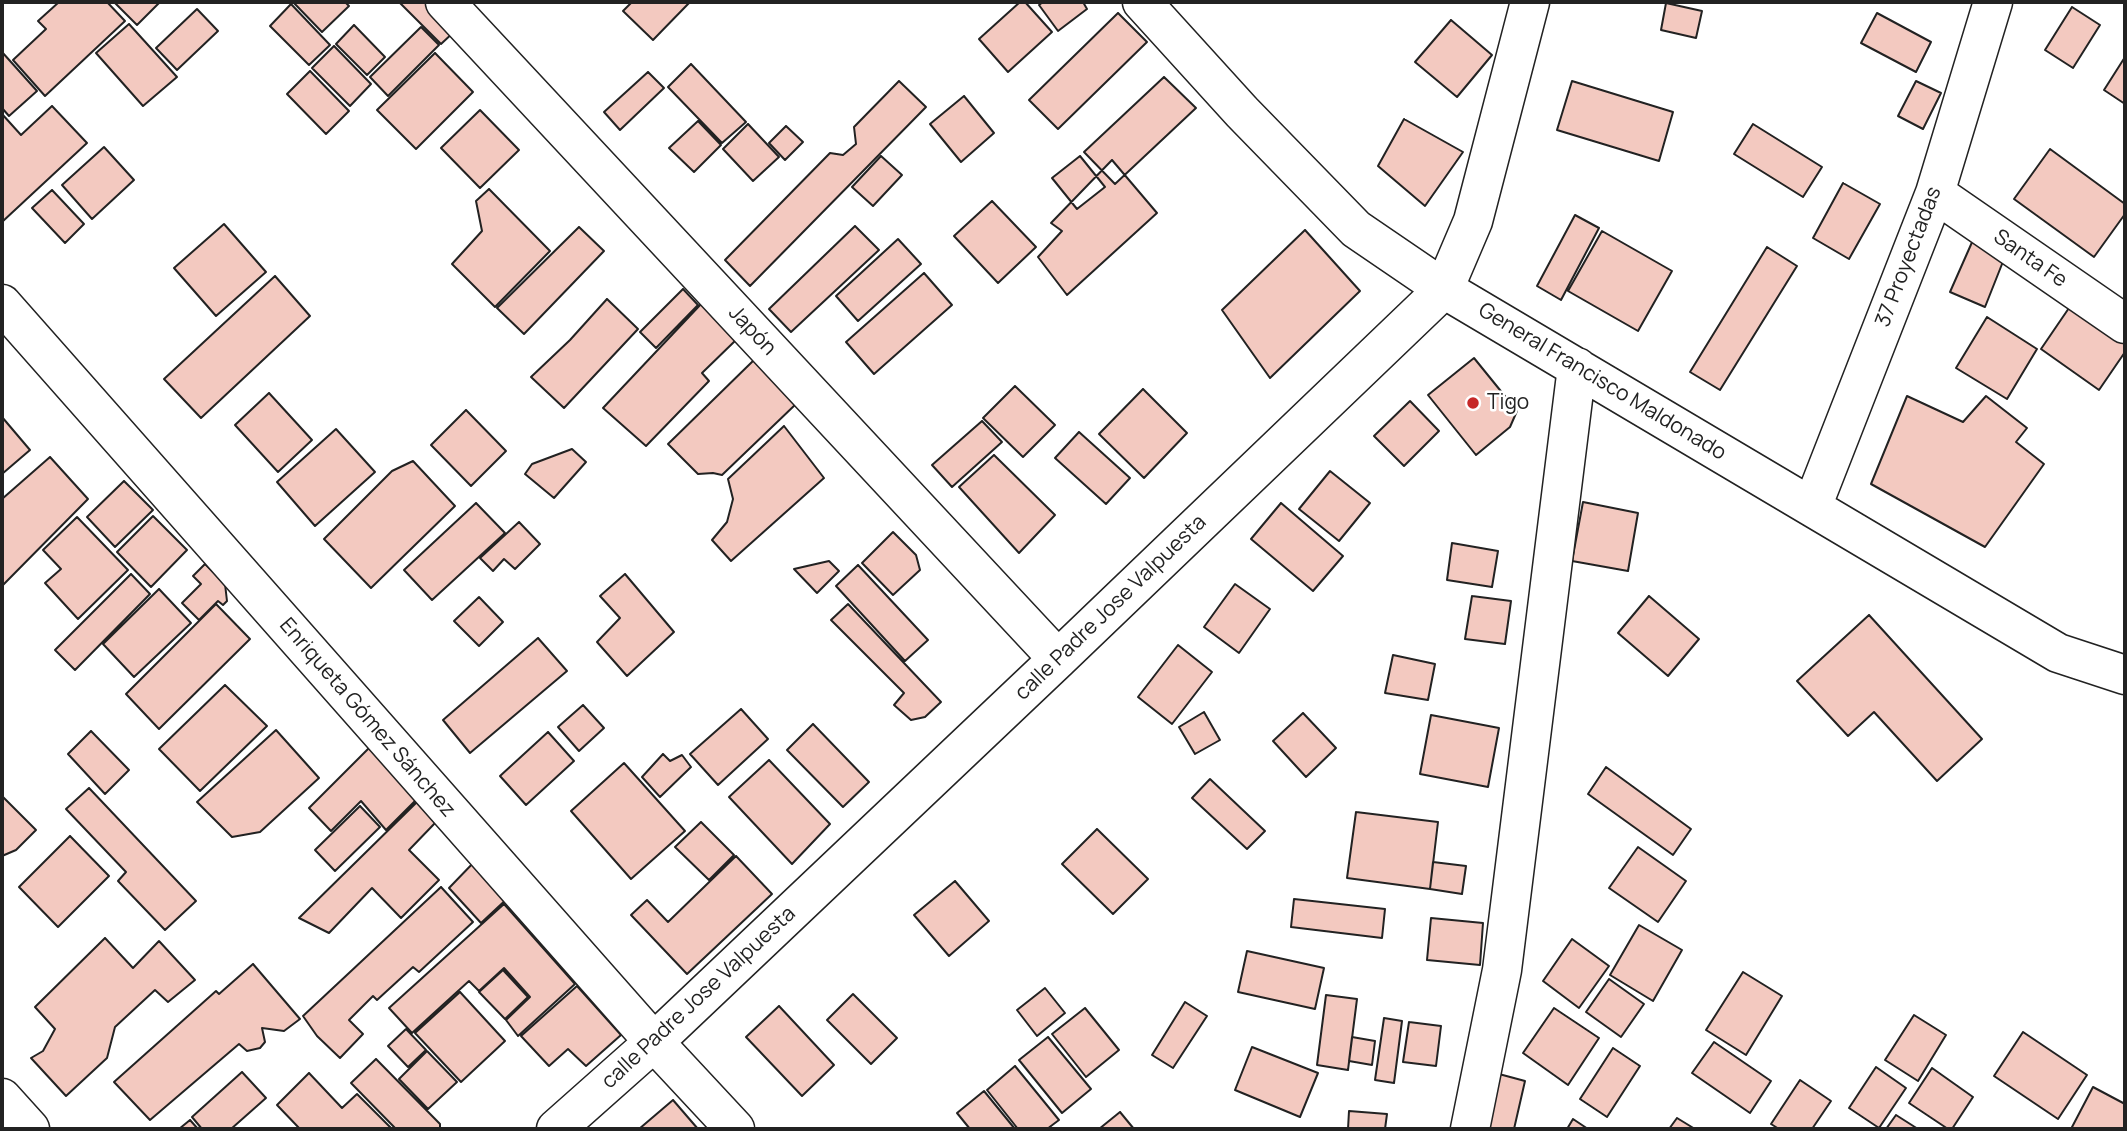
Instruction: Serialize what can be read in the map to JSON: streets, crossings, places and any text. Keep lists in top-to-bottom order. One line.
{"streets":{"street":["37 Proyectadas","Santa Fe","Japón","General Francisco Maldonado","calle Padre Jose Valpuesta","Enriqueta Gómez Sánchez"]},"crossings":[["37 Proyectadas","Santa Fe"],["37 Proyectadas","General Francisco Maldonado"],["Japón","calle Padre Jose Valpuesta"],["General Francisco Maldonado","calle Padre Jose Valpuesta"],["calle Padre Jose Valpuesta","Enriqueta Gómez Sánchez"]],"places":["Tigo"]}
